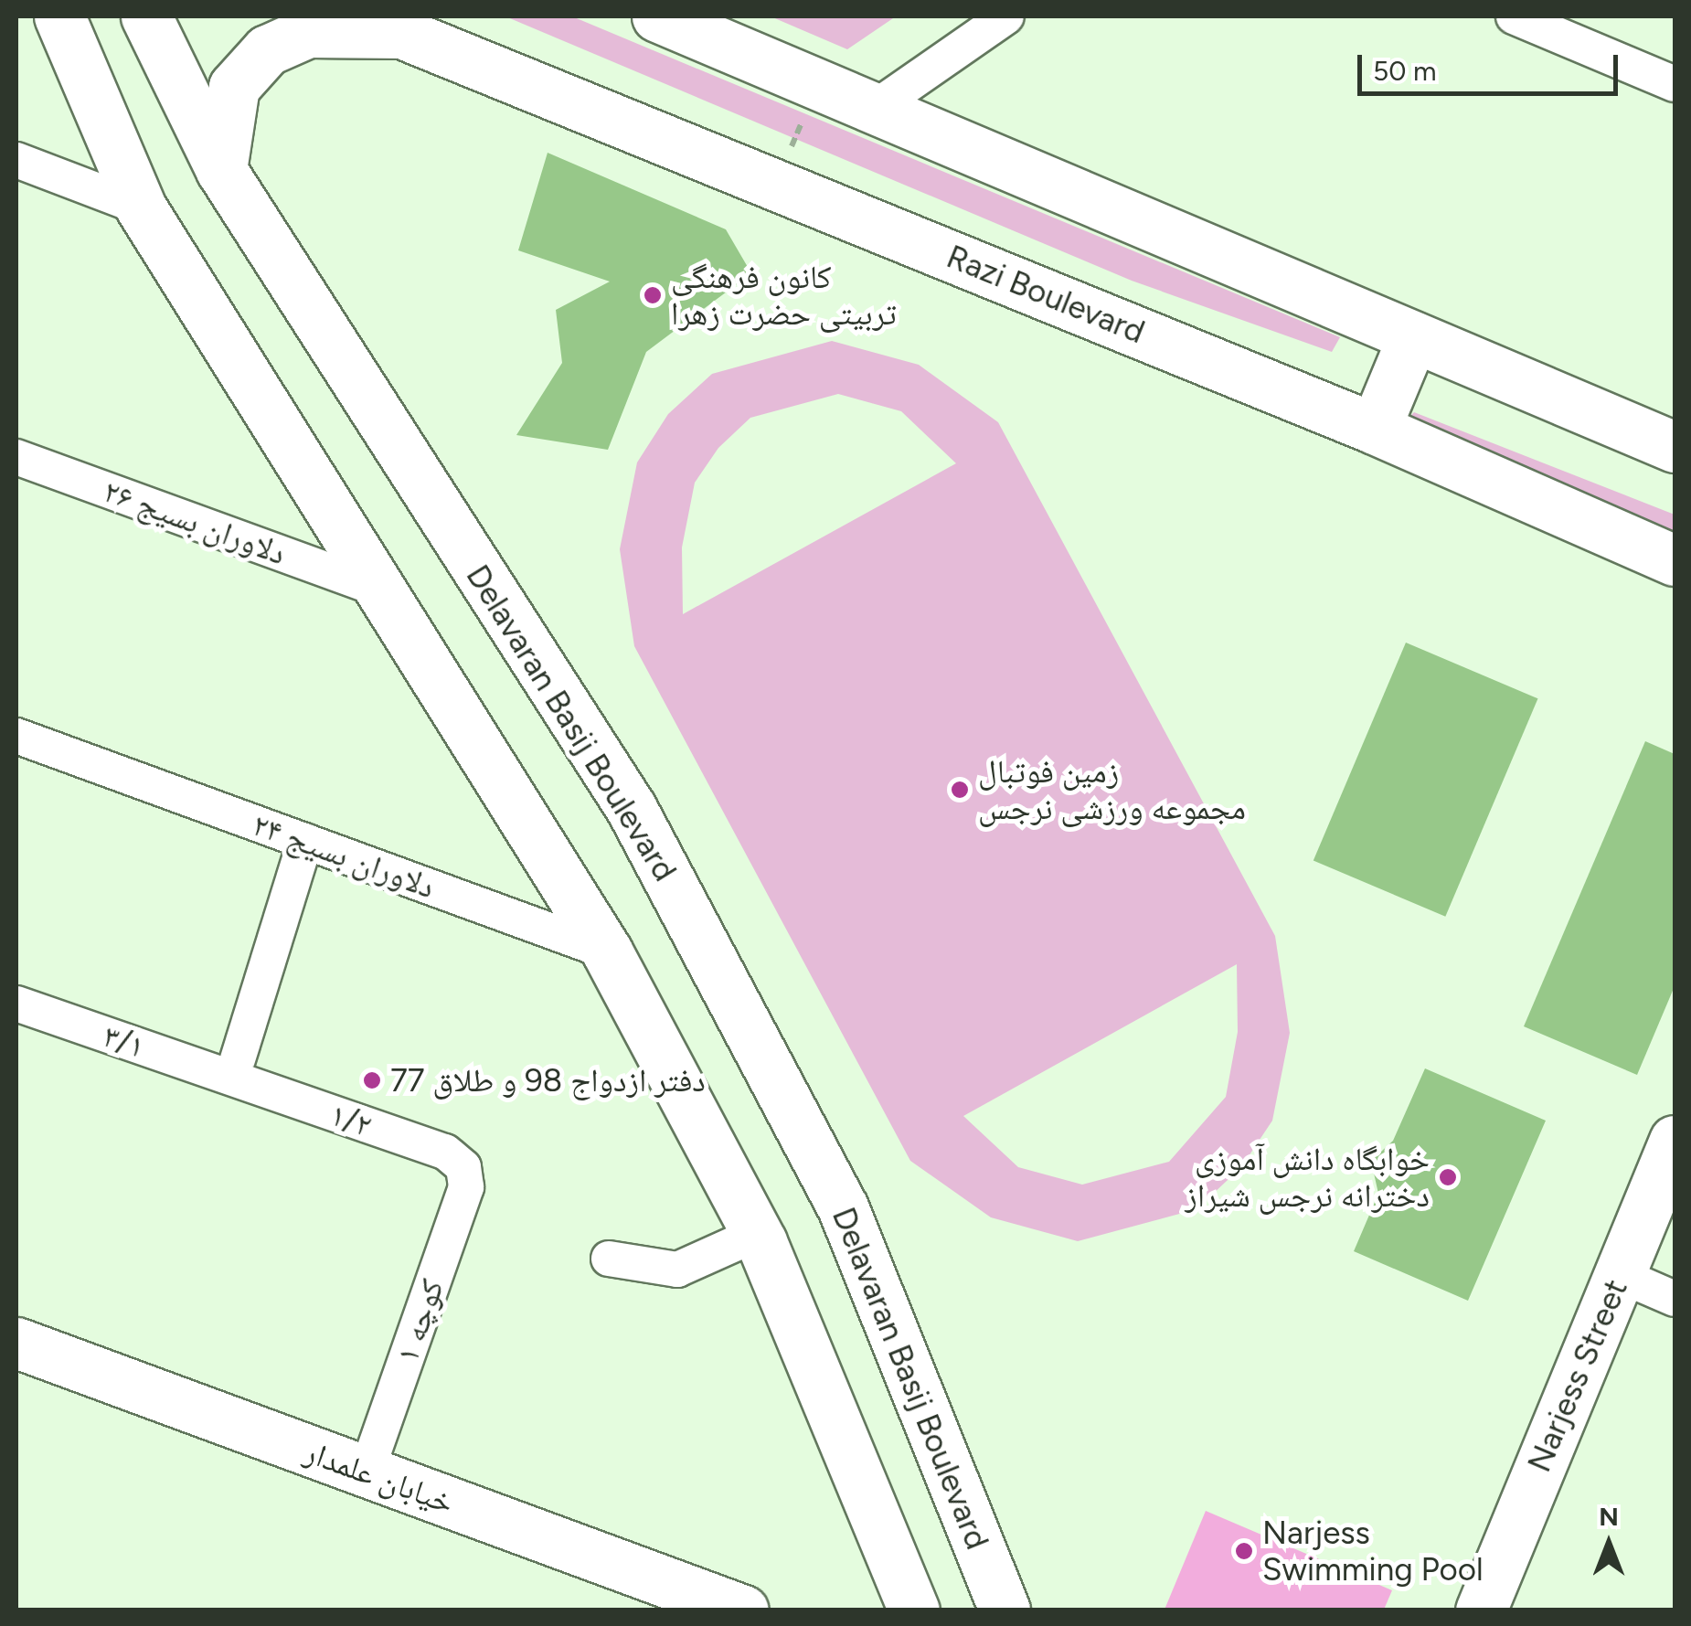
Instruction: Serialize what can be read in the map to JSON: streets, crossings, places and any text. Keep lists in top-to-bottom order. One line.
{"streets":{"main road":["Razi Boulevard","Delavaran Basij Boulevard","Narjess Street","خیابان علمدار"],"street":["دلاوران بسیج ۲۶","دلاوران بسیج ۲۴","۳/۱","۱/۲","کوچه ۱"]},"crossings":[["۳/۱","۱/۲"],["۱/۲","کوچه ۱"],["کوچه ۱","خیابان علمدار"]],"places":["کانون فرهنگی تربیتی حضرت زهرا","زمین فوتبال مجموعه ورزشی نرجس","دفتر ازدواج 98 و طلاق 77","خوابگاه دانش آموزی دخترانه نرجس شیراز","Narjess Swimming Pool"],"scale_bar":"50 m","north":"top"}
